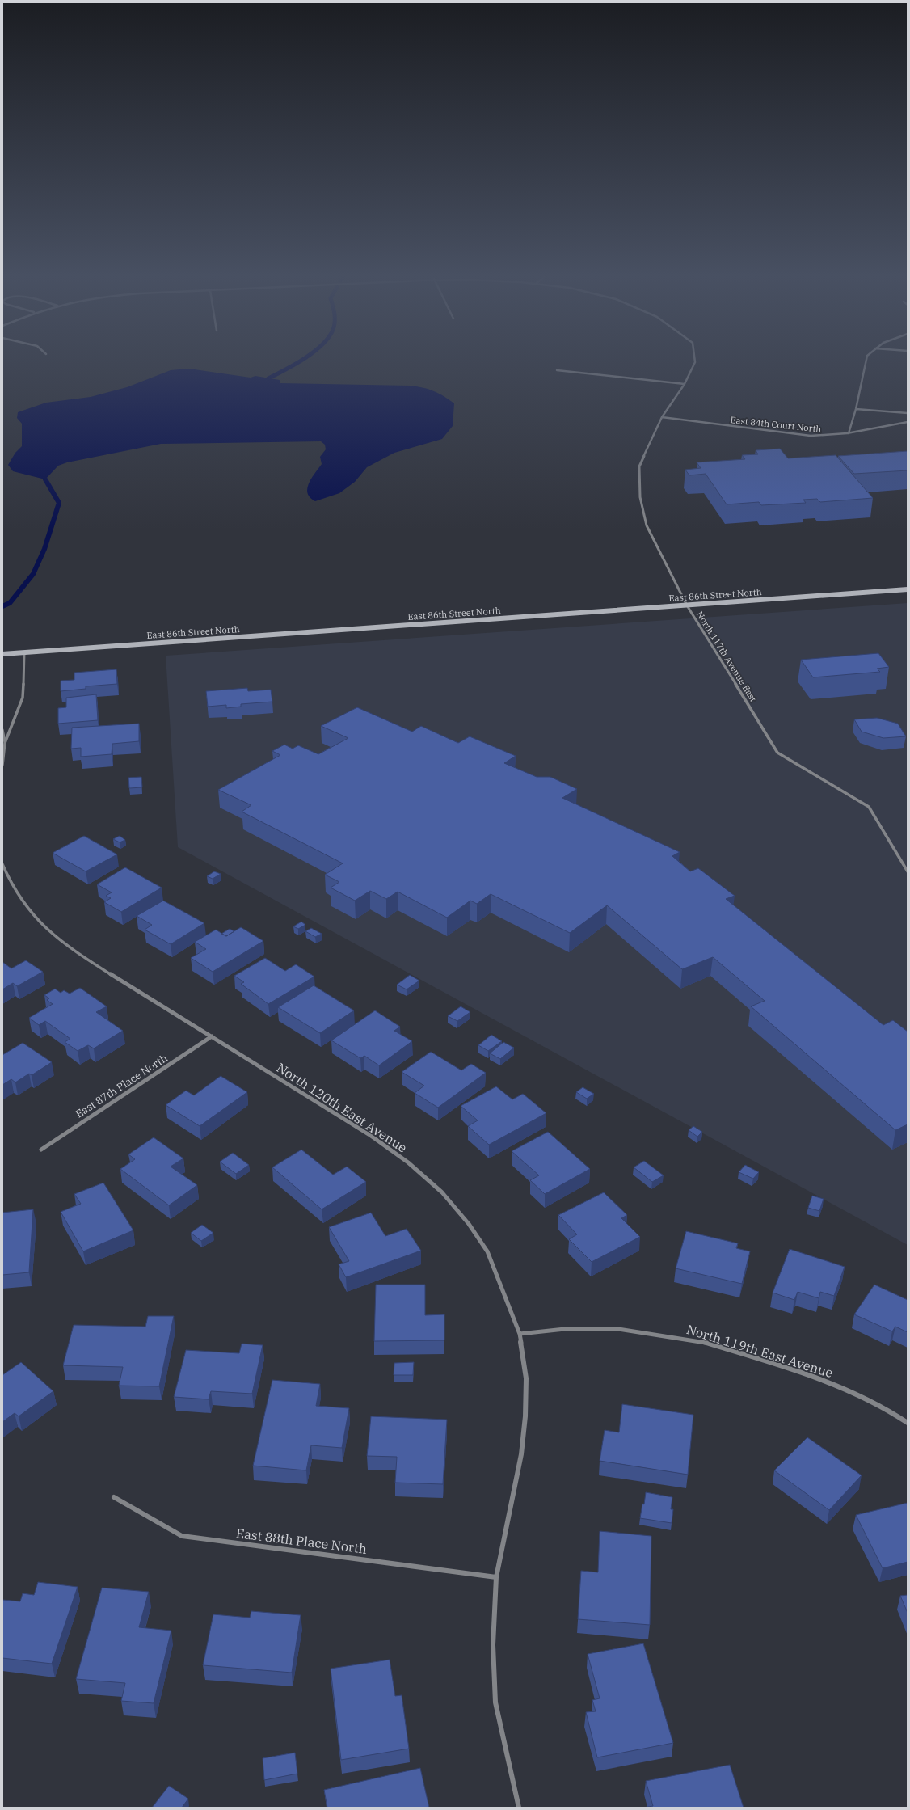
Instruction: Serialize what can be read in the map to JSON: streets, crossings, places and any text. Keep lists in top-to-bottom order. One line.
{"streets":{"main road":["East 86th Street North"],"street":["East 84th Court North","North 117th Avenue East","East 87th Place North","North 120th East Avenue","North 119th East Avenue","East 88th Place North"]},"crossings":[["East 84th Court North","North 117th Avenue East"],["East 86th Street North","North 117th Avenue East"],["East 87th Place North","North 120th East Avenue"],["North 120th East Avenue","North 119th East Avenue"],["North 120th East Avenue","East 88th Place North"]]}
